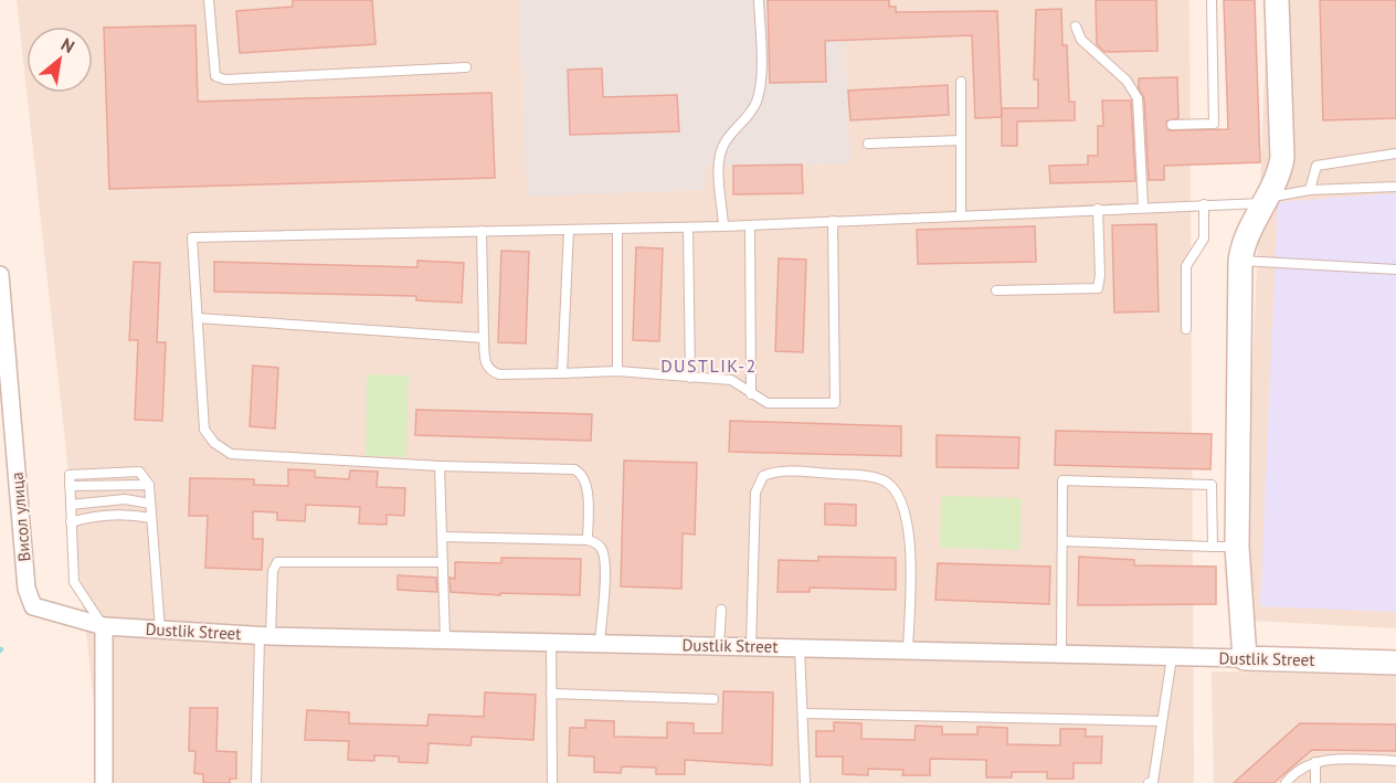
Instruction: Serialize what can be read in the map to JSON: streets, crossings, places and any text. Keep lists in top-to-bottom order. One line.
{"streets":{"street":["Висол улица","Dustlik Street"]},"crossings":[["Висол улица","Dustlik Street"]],"districts":["DUSTLIK-2"],"north":"top right"}
